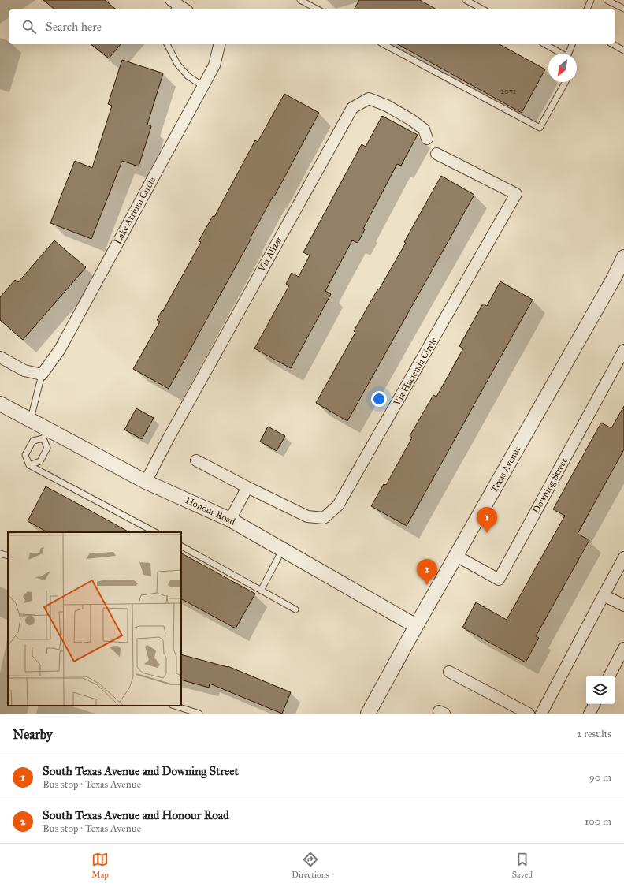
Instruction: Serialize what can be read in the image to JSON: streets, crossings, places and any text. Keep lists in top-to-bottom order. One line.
{"streets":{"street":["Lake Atrium Circle","Via Alizar","Via Hacienda Circle","Texas Avenue","Downing Street","Honour Road"]},"crossings":[["Lake Atrium Circle","Honour Road"],["Via Alizar","Honour Road"],["Texas Avenue","Downing Street"],["Texas Avenue","Honour Road"]],"house_numbers":["2071"],"north":"bottom left","page":{"search":"Search here","pins":["1","2"],"heading":["Nearby","2 results"],"list":[{"mark":"1","name":"South Texas Avenue and Downing Street","note":"Bus stop · Texas Avenue","value":"90 m"},{"mark":"2","name":"South Texas Avenue and Honour Road","note":"Bus stop · Texas Avenue","value":"100 m"}],"nav":["Map","Directions","Saved"]}}
